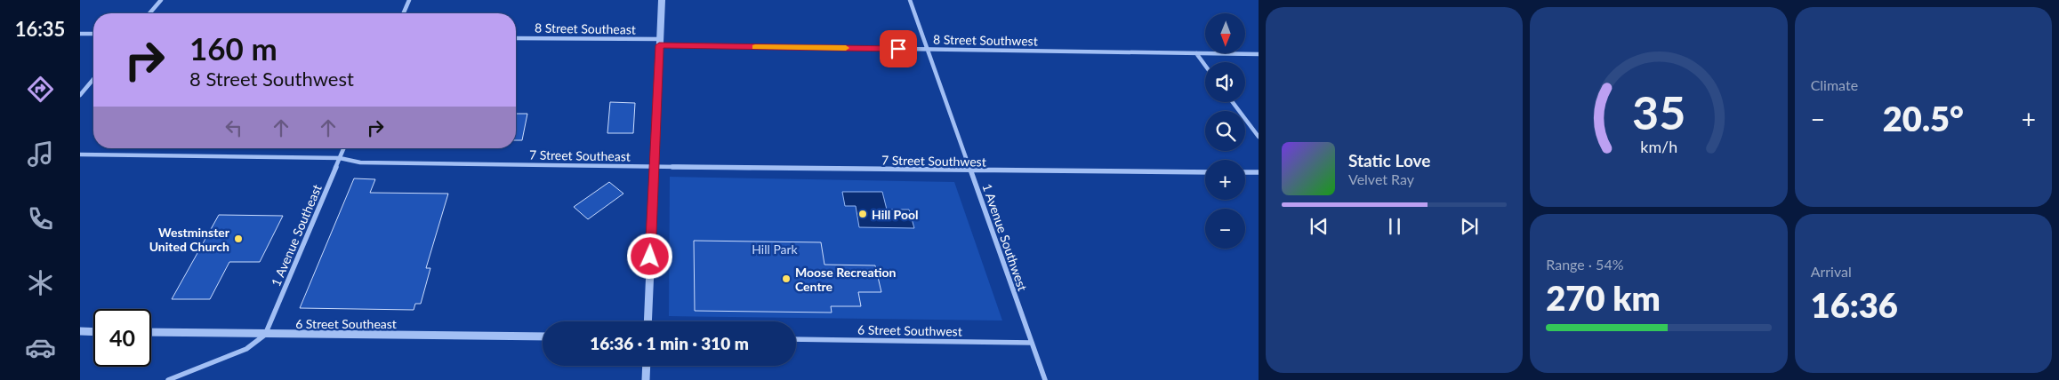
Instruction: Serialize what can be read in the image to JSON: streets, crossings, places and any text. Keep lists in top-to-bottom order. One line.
{"streets":{"street":["8 Street Southeast","8 Street Southwest","7 Street Southeast","7 Street Southwest","1 Avenue Southeast","1 Avenue Southwest","6 Street Southeast","6 Street Southwest"]},"crossings":[["8 Street Southeast","8 Street Southwest"],["8 Street Southwest","1 Avenue Southwest"],["7 Street Southeast","7 Street Southwest"],["7 Street Southeast","1 Avenue Southeast"],["7 Street Southwest","1 Avenue Southwest"],["1 Avenue Southeast","6 Street Southeast"],["1 Avenue Southwest","6 Street Southwest"]],"parks":["Hill Park"],"places":["Hill Pool","Westminster United Church","Moose Recreation Centre"],"north":"bottom","page":{"tabs":"16:35","tile":["Climate",["Range · 54%","270 km"],["Arrival","16:36"]],"map_buttons":["+","−"],"turn":["160 m","8 Street Southwest"],"heat":["−","20.5°","+"],"song":["Static Love","Velvet Ray"],"limit":"40","trip":"16:36 · 1 min · 310 m","gauge":["35","km/h"]}}
